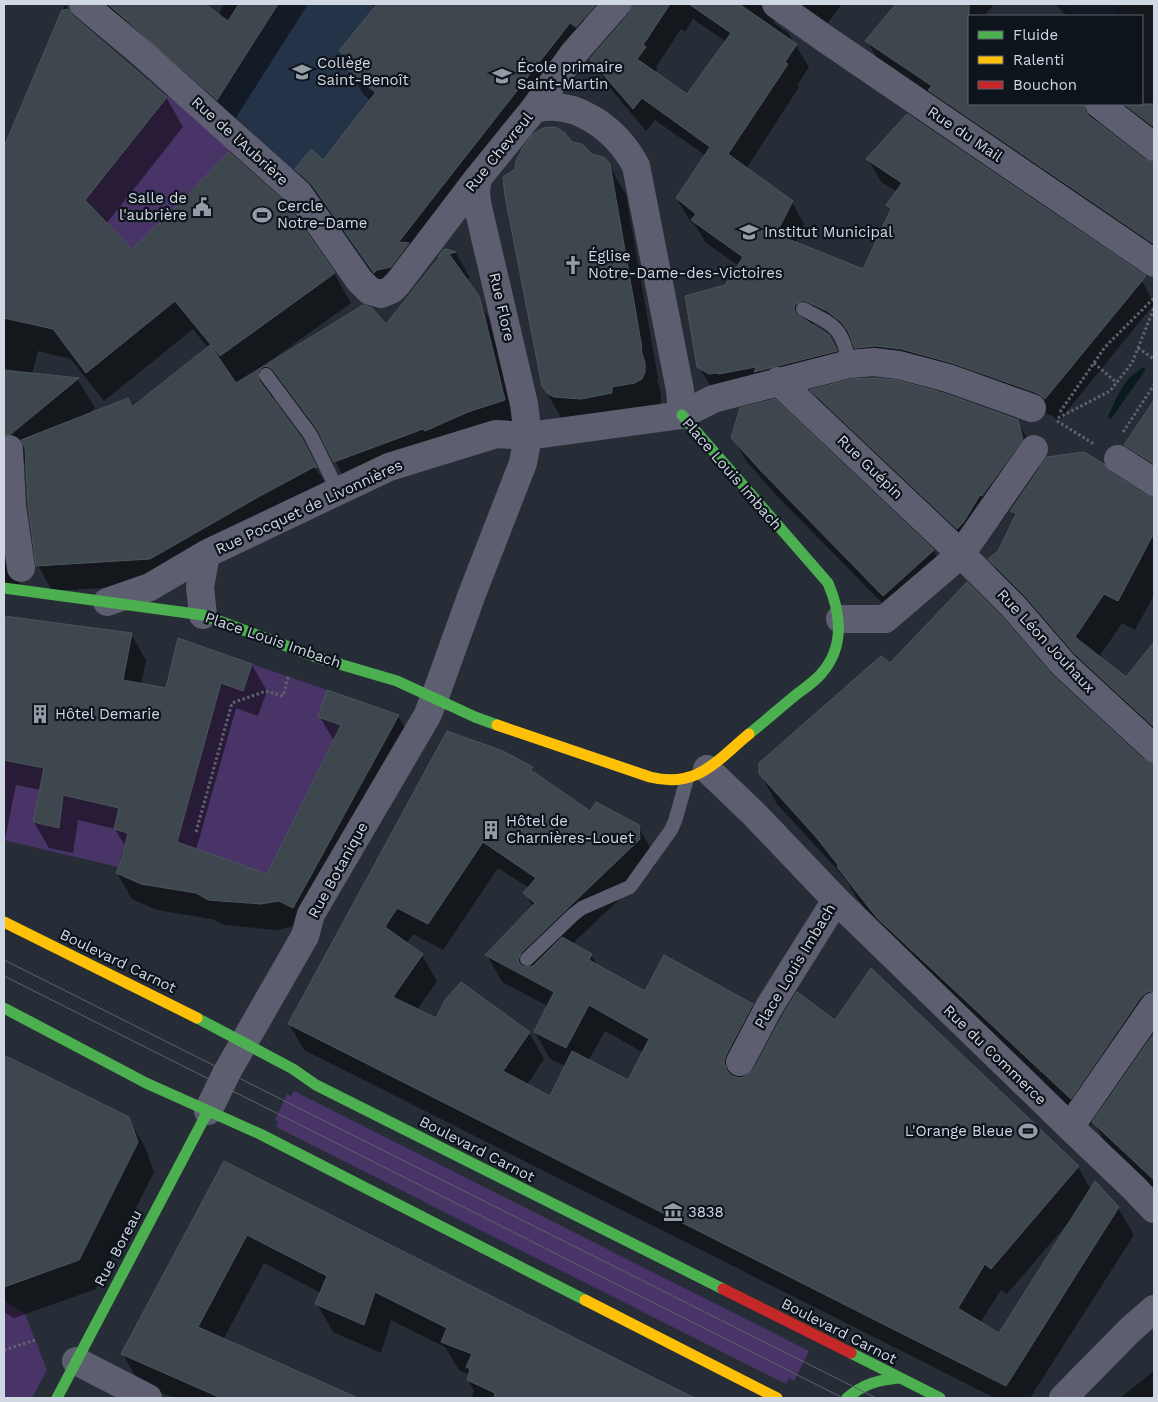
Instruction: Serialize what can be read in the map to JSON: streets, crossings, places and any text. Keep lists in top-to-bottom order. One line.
{"streets":{"main road":["Place Louis Imbach","Boulevard Carnot","Rue Boreau"],"street":["Rue du Mail","Rue de l'Aubrière","Rue Chevreul","Rue Flore","Rue Guépin","Rue Pocquet de Livonnières","Rue Léon Jouhaux","Rue Botanique","Rue du Commerce"]},"crossings":[["Rue de l'Aubrière","Rue Chevreul"],["Rue Chevreul","Rue Flore"],["Rue Flore","Place Louis Imbach"],["Rue Flore","Rue Pocquet de Livonnières"],["Rue Guépin","Rue Léon Jouhaux"],["Place Louis Imbach","Rue Pocquet de Livonnières"],["Place Louis Imbach","Rue Botanique"],["Place Louis Imbach","Rue du Commerce"],["Rue Botanique","Boulevard Carnot"],["Rue Botanique","Rue Boreau"]],"places":{"school or university":["Collège Saint-Benoît","École primaire Saint-Martin","Institut Municipal"],"public building":["Salle de l'aubrière"],"sports":["Cercle Notre-Dame","L'Orange Bleue"],"church":["Église Notre-Dame-des-Victoires"],"building":["Hôtel Demarie","Hôtel de Charnières-Louet"],"museum":["3838"]},"legend":["Fluide","Ralenti","Bouchon"]}
